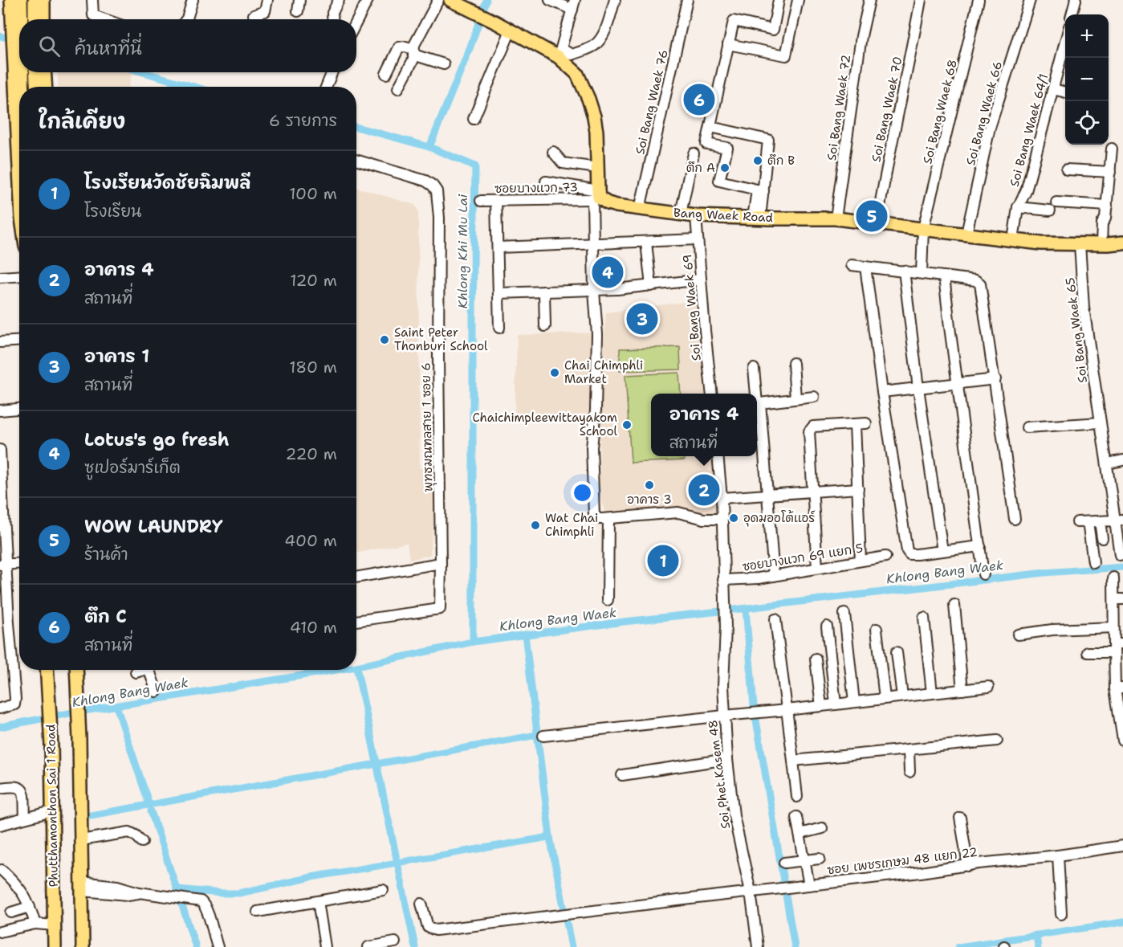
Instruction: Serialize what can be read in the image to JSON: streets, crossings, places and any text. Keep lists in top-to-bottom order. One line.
{"streets":{"main road":["Bang Waek Road","Phutthamonthon Sai 1 Road"],"street":["Soi Bang Waek 76","Soi Bang Waek 72","Soi Bang Waek 70","Soi Bang Waek 68","Soi Bang Waek 66","Soi Bang Waek 64/1","ซอยบางแวก 73","Soi Bang Waek 69","Soi Bang Waek 65","พุทธมณฑลสาย 1 ซอย 6","ซอยบางแวก 69 แยก 5","Soi Phet Kasem 48","ซอย เพชรเกษม 48 แยก 22"]},"crossings":[["Soi Bang Waek 76","Bang Waek Road"],["Soi Bang Waek 72","Bang Waek Road"],["Soi Bang Waek 70","Bang Waek Road"],["Soi Bang Waek 68","Bang Waek Road"],["Soi Bang Waek 66","Bang Waek Road"],["Soi Bang Waek 64/1","Bang Waek Road"],["ซอยบางแวก 73","Bang Waek Road"],["Bang Waek Road","Soi Bang Waek 69"],["Bang Waek Road","Soi Bang Waek 65"],["ซอยบางแวก 69 แยก 5","Soi Phet Kasem 48"],["Soi Phet Kasem 48","ซอย เพชรเกษม 48 แยก 22"]],"water":["Khlong Khi Mu Lai","Khlong Bang Waek"],"places":["ตึก B","ตึก A","Saint Peter Thonburi School","Chai Chimphli Market","Chaichimpleewittayakom School","อาคาร 3","อุดมออโต้แอร์","Wat Chai Chimphli"],"page":{"map_buttons":["+","−"],"search":"ค้นหาที่นี่","pins":["6","5","4","3","2","1"],"heading":["ใกล้เคียง","6 รายการ"],"list":[{"mark":"1","name":"โรงเรียนวัดชัยฉิมพลี","note":"โรงเรียน","value":"100 m"},{"mark":"2","name":"อาคาร 4","note":"สถานที่","value":"120 m"},{"mark":"3","name":"อาคาร 1","note":"สถานที่","value":"180 m"},{"mark":"4","name":"Lotus's go fresh","note":"ซูเปอร์มาร์เก็ต","value":"220 m"},{"mark":"5","name":"WOW LAUNDRY","note":"ร้านค้า","value":"400 m"},{"mark":"6","name":"ตึก C","note":"สถานที่","value":"410 m"}],"popup":["อาคาร 4","สถานที่"]}}
